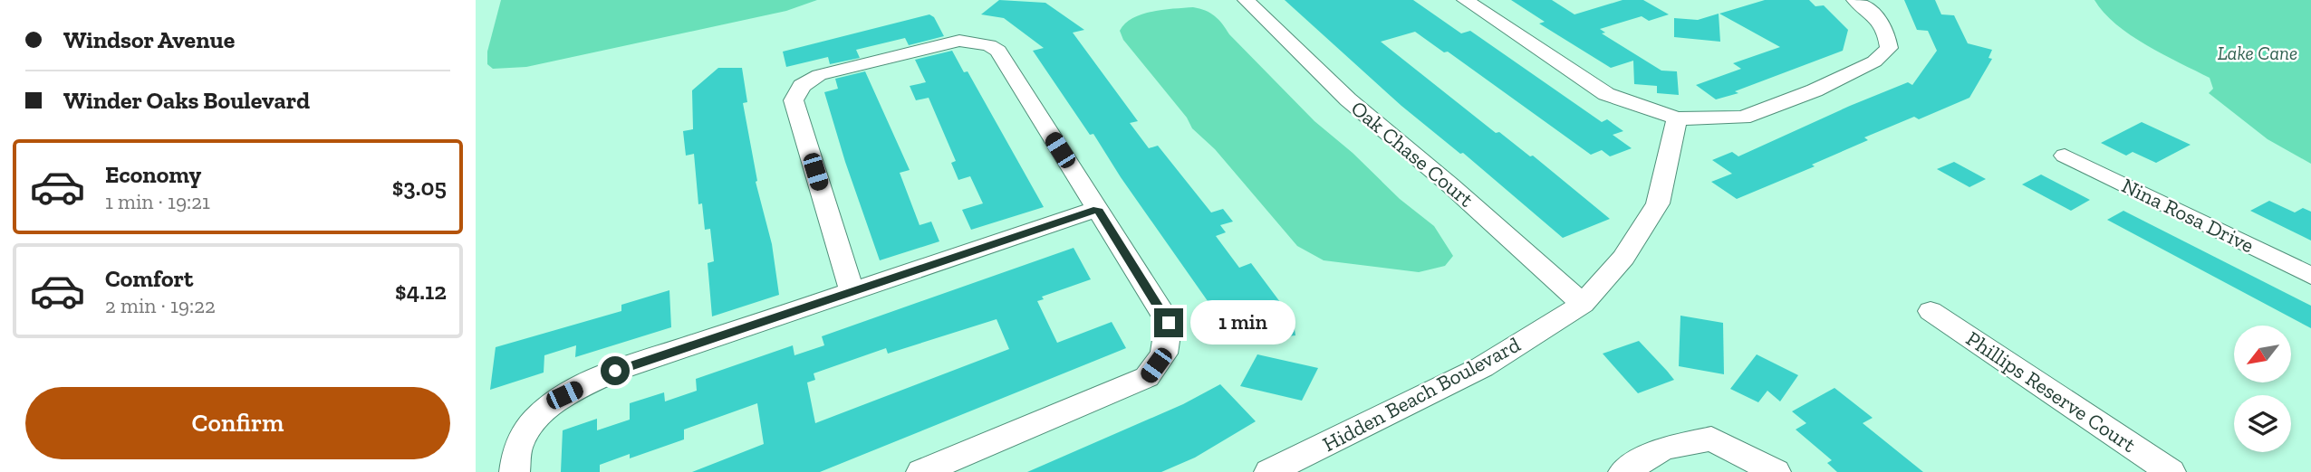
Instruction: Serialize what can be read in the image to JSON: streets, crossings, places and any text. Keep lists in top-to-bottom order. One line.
{"streets":{"street":["Oak Chase Court","Nina Rosa Drive","Phillips Reserve Court","Hidden Beach Boulevard"]},"crossings":[["Oak Chase Court","Hidden Beach Boulevard"]],"water":["Lake Cane"],"north":"bottom left","page":{"banner":["Windsor Avenue","Winder Oaks Boulevard"],"list":[{"name":"Economy","note":"1 min · 19:21","value":"$3.05"},{"name":"Comfort","note":"2 min · 19:22","value":"$4.12"}],"bubble":"1 min","buttons":"Confirm"}}
